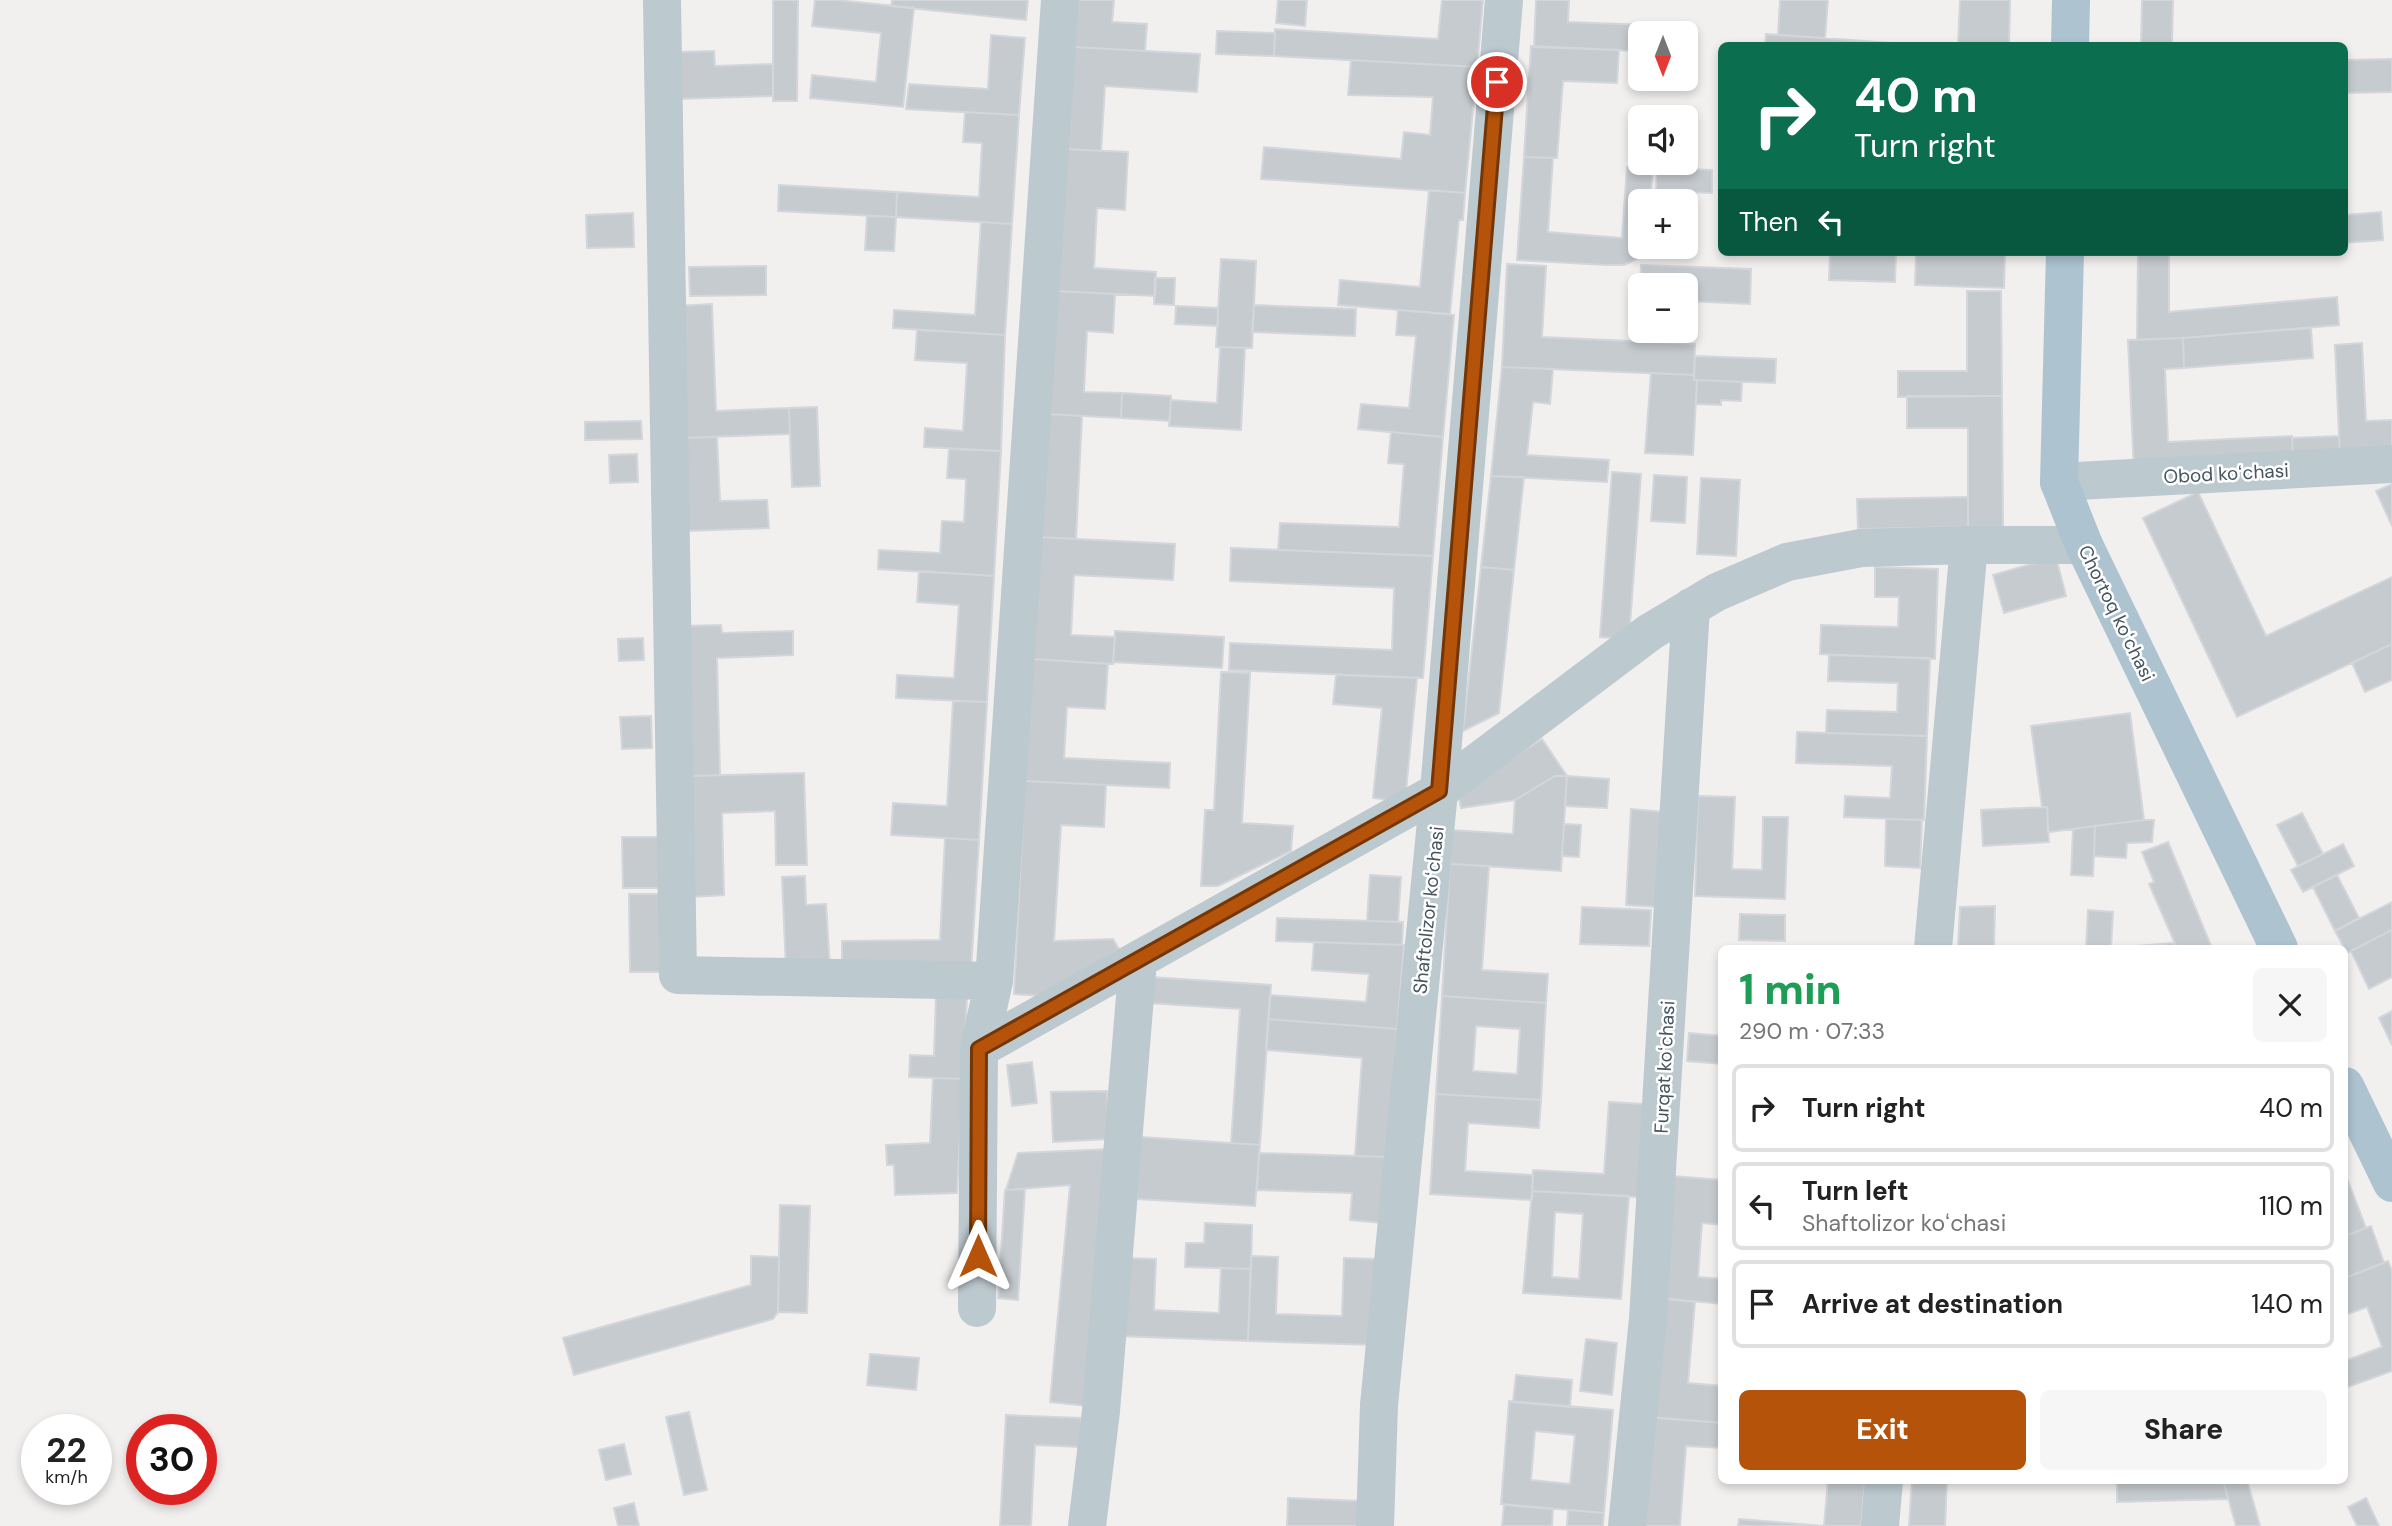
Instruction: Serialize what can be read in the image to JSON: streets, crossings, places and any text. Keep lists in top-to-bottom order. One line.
{"streets":{"main road":["Chortoq koʻchasi"],"street":["Obod koʻchasi","Shaftolizor koʻchasi","Furqat koʻchasi"]},"crossings":[["Obod koʻchasi","Chortoq koʻchasi"]],"north":"bottom","page":{"map_buttons":["+","−"],"turn":["40 m","Turn right"],"then":"Then","heading":["1 min","290 m · 07:33"],"list":[{"name":"Turn right","value":"40 m"},{"name":"Turn left","note":"Shaftolizor koʻchasi","value":"110 m"},{"name":"Arrive at destination","value":"140 m"}],"buttons":["Exit","Share"],"speed":"22 km/h","limit":"30"}}
